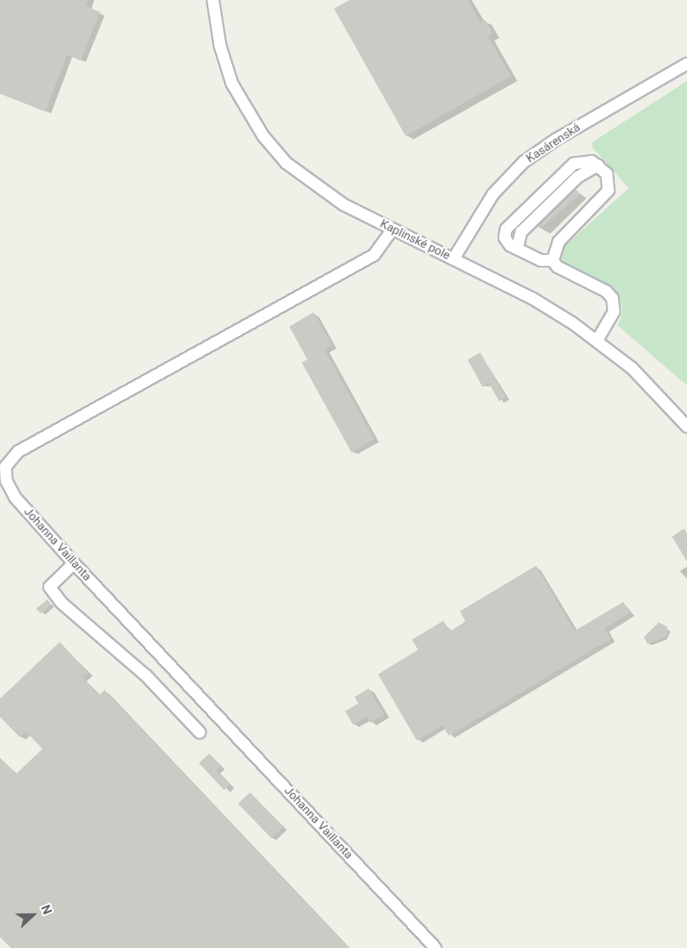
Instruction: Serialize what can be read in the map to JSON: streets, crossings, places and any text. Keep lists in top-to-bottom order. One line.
{"streets":{"street":["Kasárenská","Kaplinské pole","Johanna Vaillanta"]},"crossings":[["Kasárenská","Kaplinské pole"],["Kaplinské pole","Johanna Vaillanta"]],"north":"right"}
